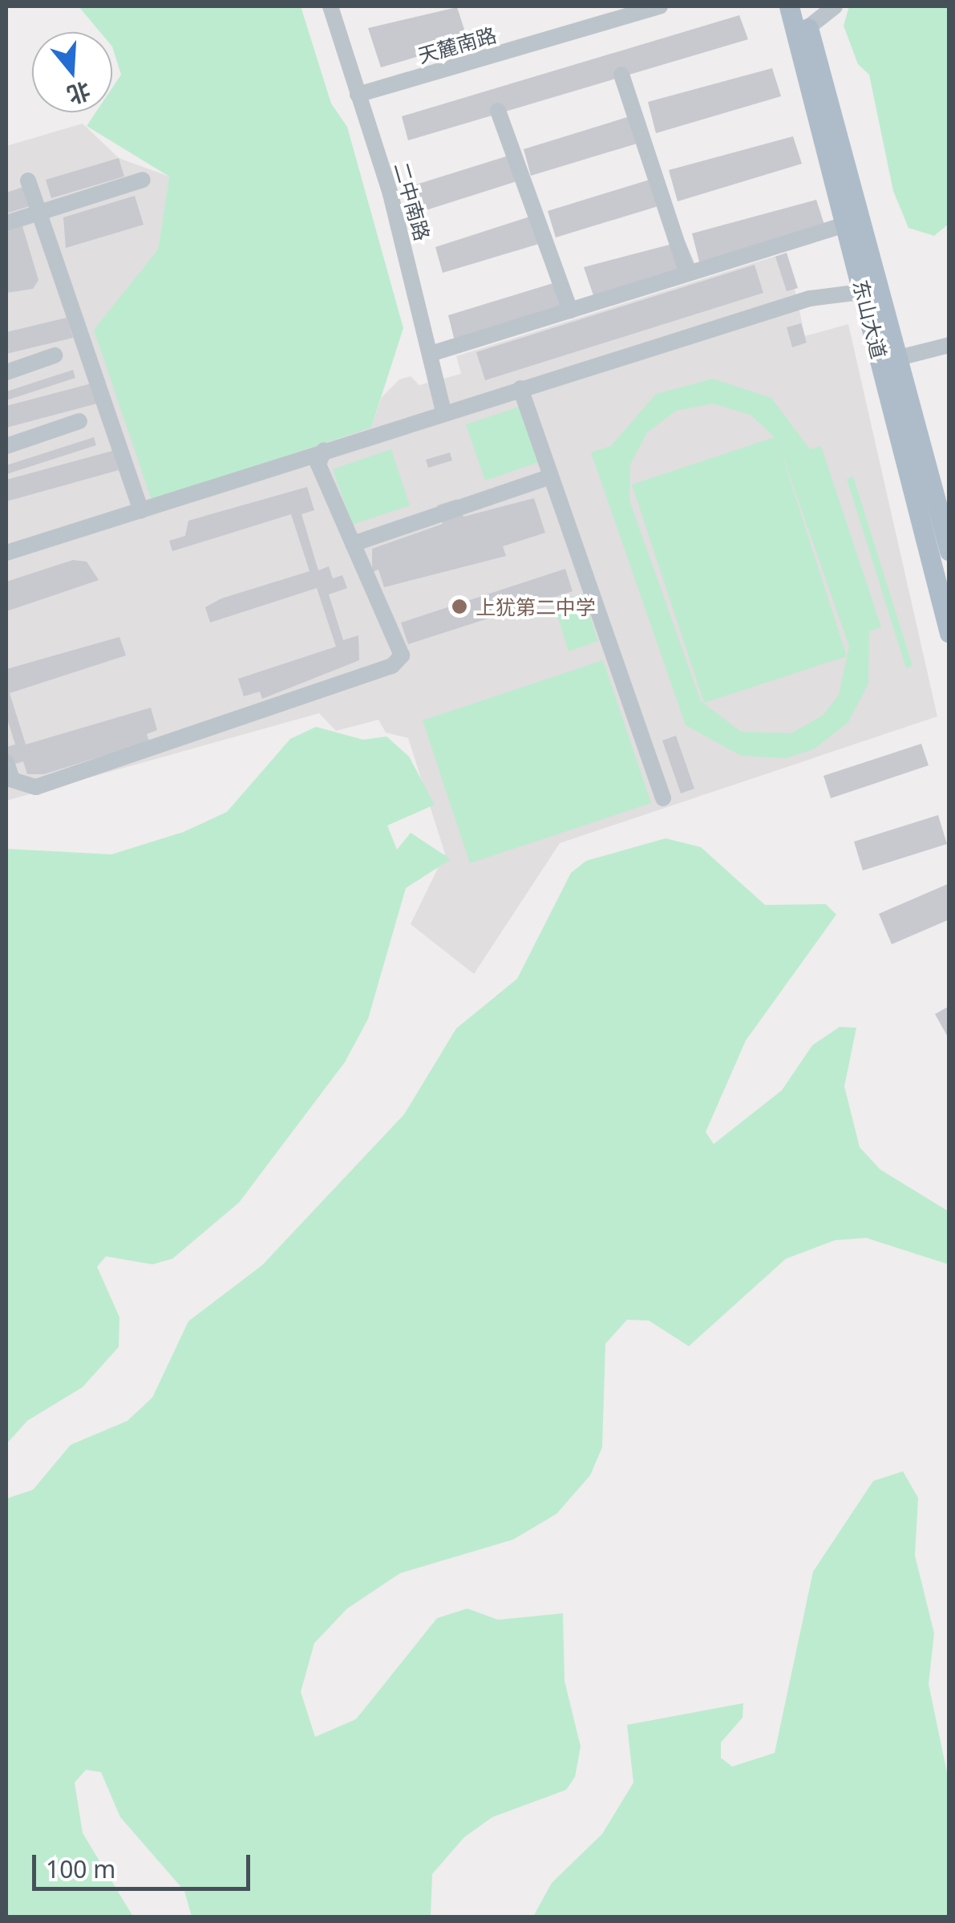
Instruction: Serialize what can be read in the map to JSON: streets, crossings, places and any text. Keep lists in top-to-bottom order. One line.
{"streets":{"main road":["东山大道"],"street":["天麓南路","二中南路"]},"crossings":[["天麓南路","二中南路"]],"places":["上犹第二中学"],"scale_bar":"100 m","north":"bottom"}
